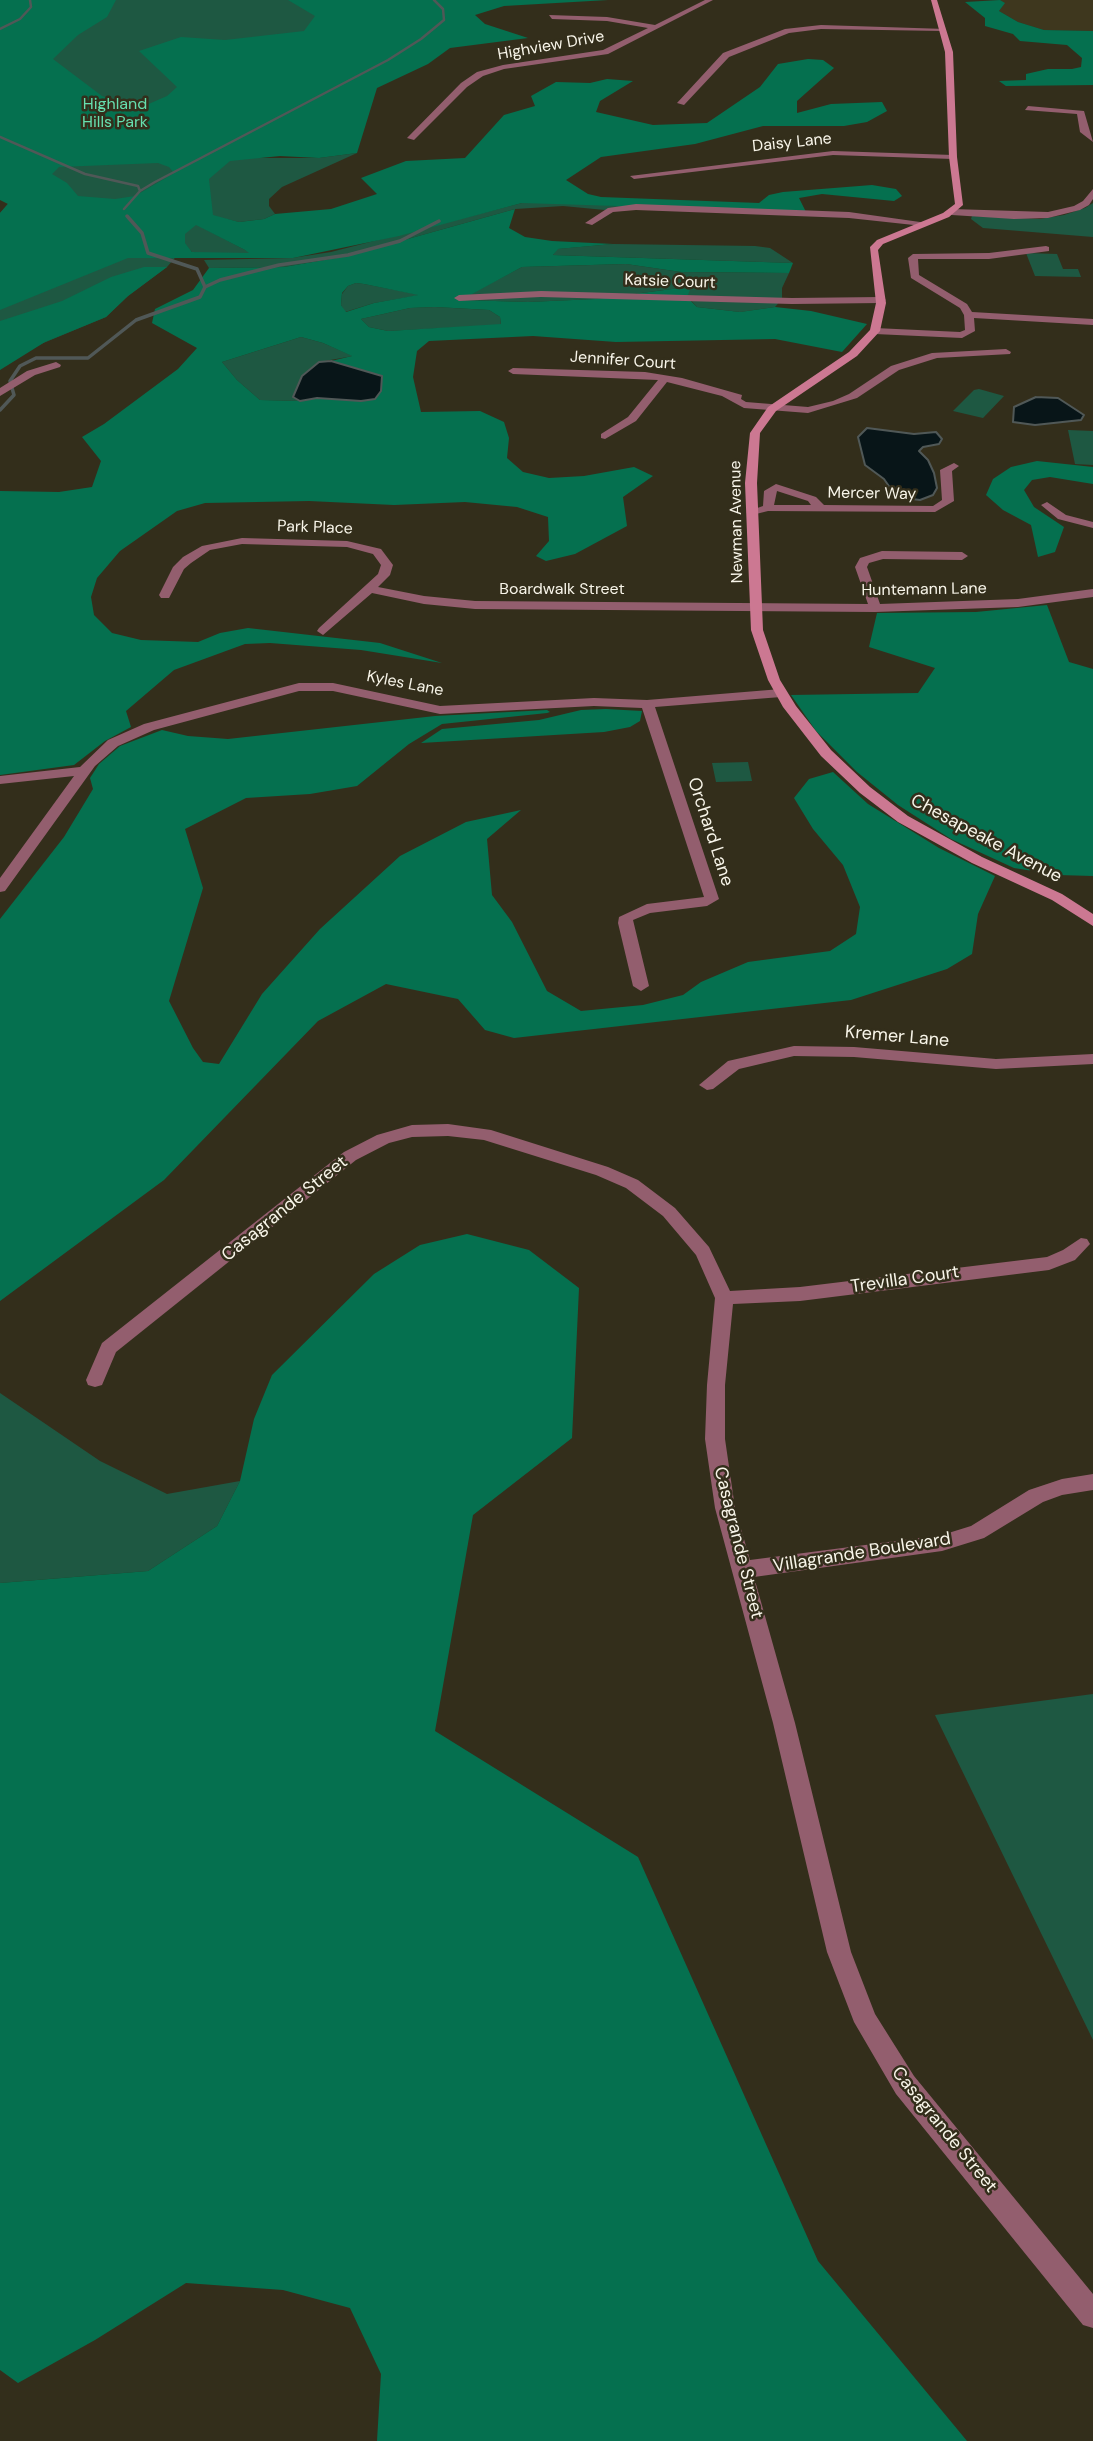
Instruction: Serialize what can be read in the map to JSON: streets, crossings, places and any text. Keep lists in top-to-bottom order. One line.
{"streets":{"street":["Highview Drive","Daisy Lane","Katsie Court","Jennifer Court","Mercer Way","Newman Avenue","Park Place","Boardwalk Street","Huntemann Lane","Kyles Lane","Orchard Lane","Chesapeake Avenue","Kremer Lane","Casagrande Street","Trevilla Court","Villagrande Boulevard"]},"crossings":[["Jennifer Court","Newman Avenue"],["Mercer Way","Newman Avenue"],["Newman Avenue","Boardwalk Street"],["Newman Avenue","Huntemann Lane"],["Newman Avenue","Kyles Lane"],["Newman Avenue","Chesapeake Avenue"],["Park Place","Boardwalk Street"],["Boardwalk Street","Huntemann Lane"],["Kyles Lane","Orchard Lane"],["Kyles Lane","Chesapeake Avenue"],["Casagrande Street","Trevilla Court"],["Casagrande Street","Villagrande Boulevard"]],"parks":["Highland Hills Park"]}
